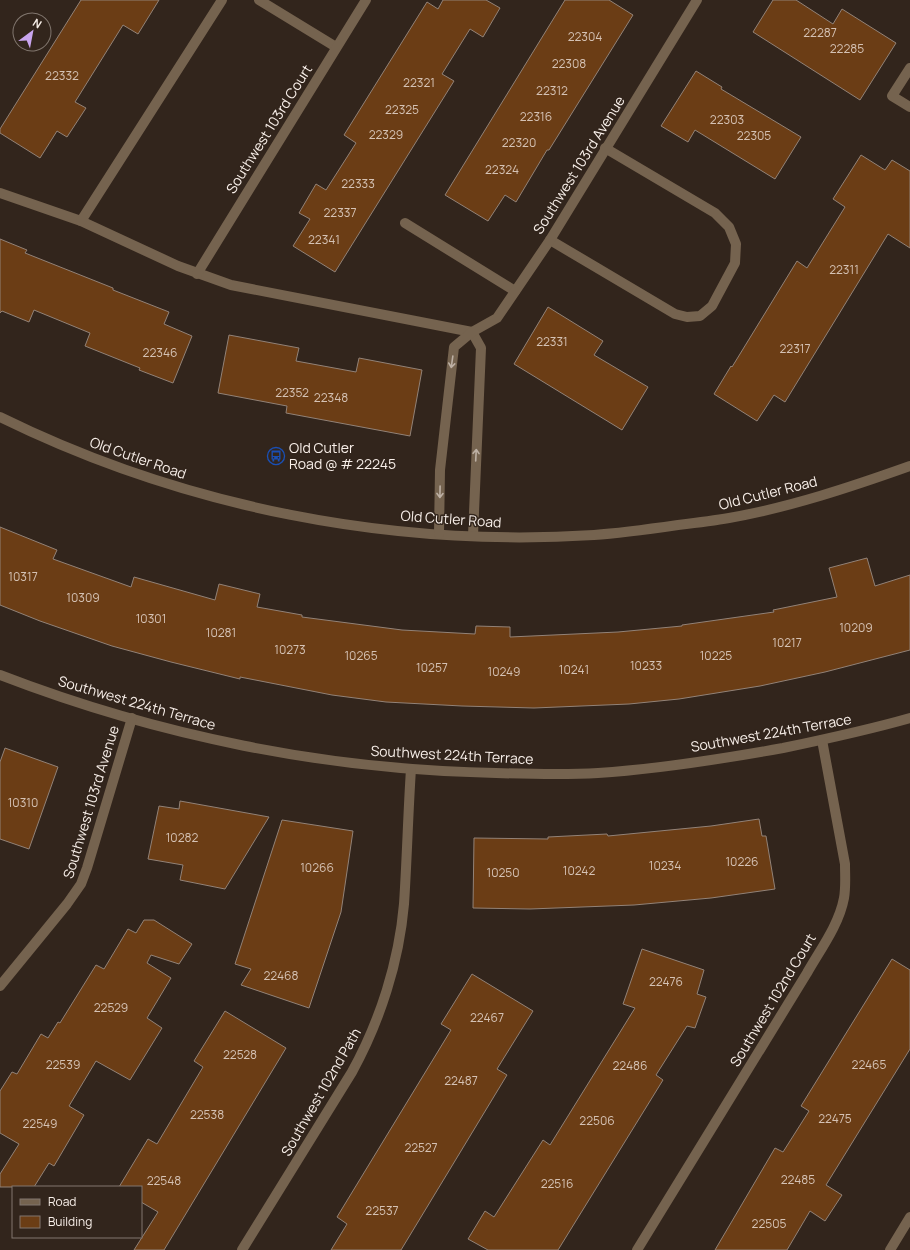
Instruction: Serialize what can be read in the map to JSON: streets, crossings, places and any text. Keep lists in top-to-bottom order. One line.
{"streets":{"street":["Southwest 103rd Court","Southwest 103rd Avenue","Old Cutler Road","Southwest 224th Terrace","Southwest 102nd Court","Southwest 102nd Path"]},"crossings":[["Southwest 103rd Avenue","Old Cutler Road"],["Southwest 103rd Avenue","Southwest 224th Terrace"],["Southwest 224th Terrace","Southwest 102nd Court"],["Southwest 224th Terrace","Southwest 102nd Path"]],"places":{"bus stop":["Old Cutler Road @ # 22245"]},"house_numbers":["22287","22304","22285","22308","22332","22321","22312","22325","22316","22303","22329","22305","22320","22324","22333","22337","22341","22311","22331","22317","22346","22352","22348","10317","10309","10301","10209","10281","10217","10273","10265","10225","10233","10257","10241","10249","10310","10282","10226","10234","10266","10242","10250","22468","22476","22529","22467","22528","22539","22465","22486","22487","22538","22475","22506","22549","22527","22485","22548","22516","22537","22505"],"legend":["Road","Building"],"north":"top right"}
